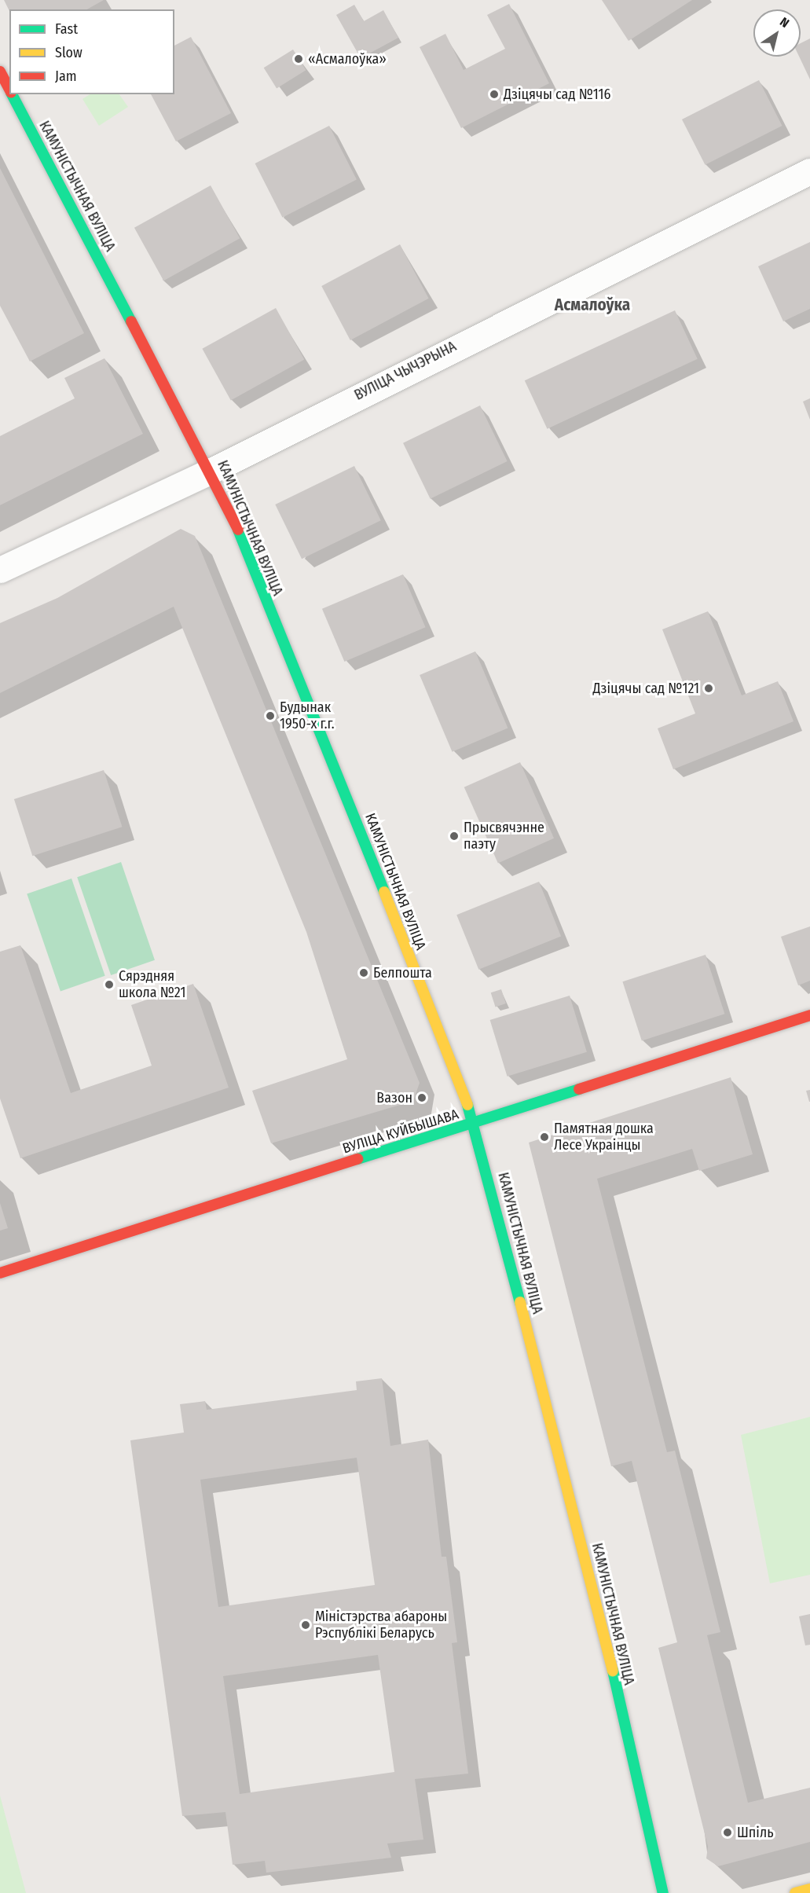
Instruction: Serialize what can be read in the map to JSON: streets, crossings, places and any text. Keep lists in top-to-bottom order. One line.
{"streets":{"street":["КАМУНІСТЫЧНАЯ ВУЛІЦА","ВУЛІЦА ЧЫЧЭРЫНА","ВУЛІЦА КУЙБЫШАВА"]},"crossings":[["КАМУНІСТЫЧНАЯ ВУЛІЦА","ВУЛІЦА ЧЫЧЭРЫНА"],["КАМУНІСТЫЧНАЯ ВУЛІЦА","ВУЛІЦА КУЙБЫШАВА"]],"districts":["Асмалоўка"],"places":["«Асмалоўка»","Дзіцячы сад №116","Дзіцячы сад №121","Будынак 1950-х г.г.","Прысвячэнне паэту","Белпошта","Сярэдняя школа №21","Вазон","Памятная дошка Лесе Украінцы","Міністэрства абароны Рэспублікі Беларусь","Шпіль"],"legend":["Fast","Slow","Jam"],"north":"top right"}
